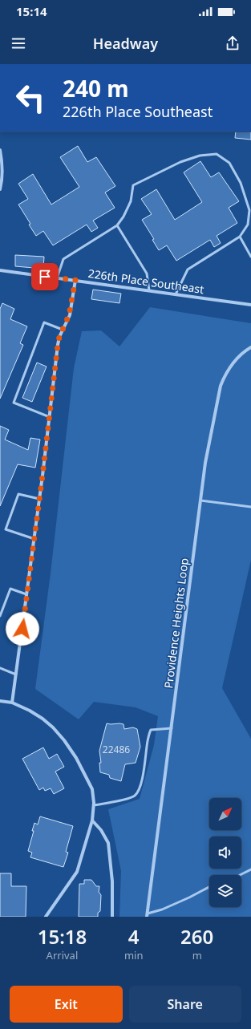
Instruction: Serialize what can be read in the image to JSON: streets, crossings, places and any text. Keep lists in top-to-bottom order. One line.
{"streets":{"street":["226th Place Southeast","Providence Heights Loop"]},"house_numbers":["22486"],"north":"top right","page":{"status":"15:14","header":"Headway","turn":["240 m","226th Place Southeast"],"eta":["15:18","Arrival","4","min","260","m"],"buttons":["Exit","Share"]}}
